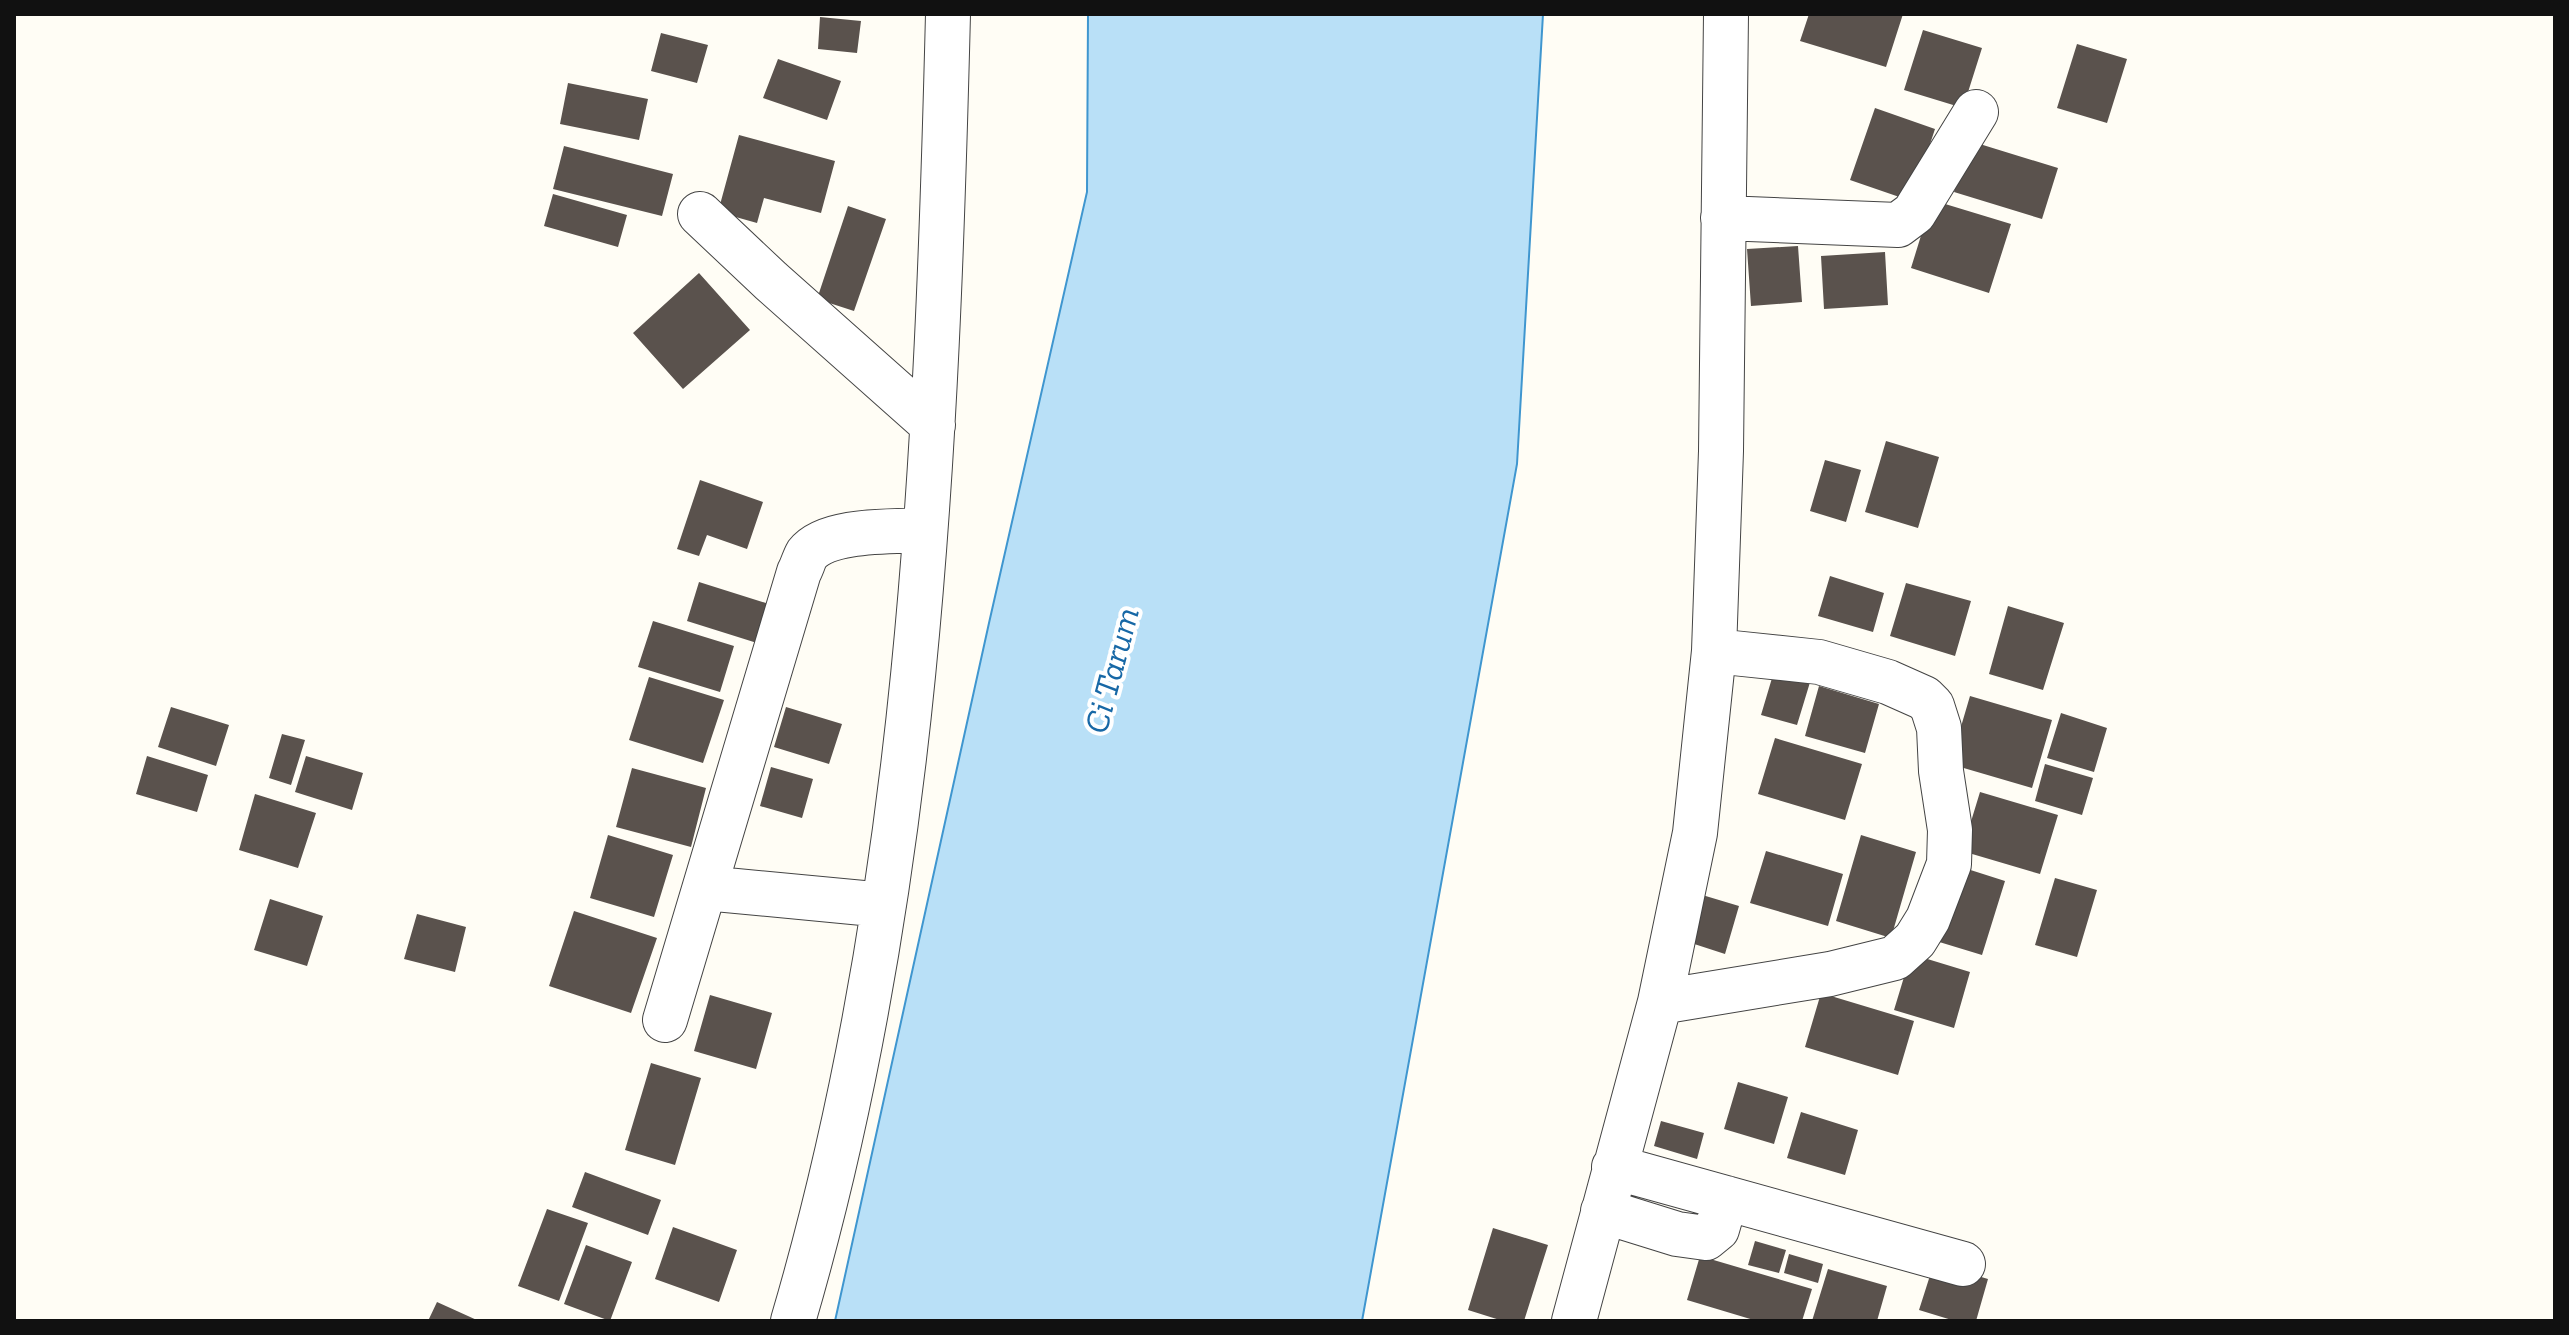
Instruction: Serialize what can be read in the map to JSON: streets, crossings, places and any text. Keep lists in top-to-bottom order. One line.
{"water":["Ci Tarum"]}
